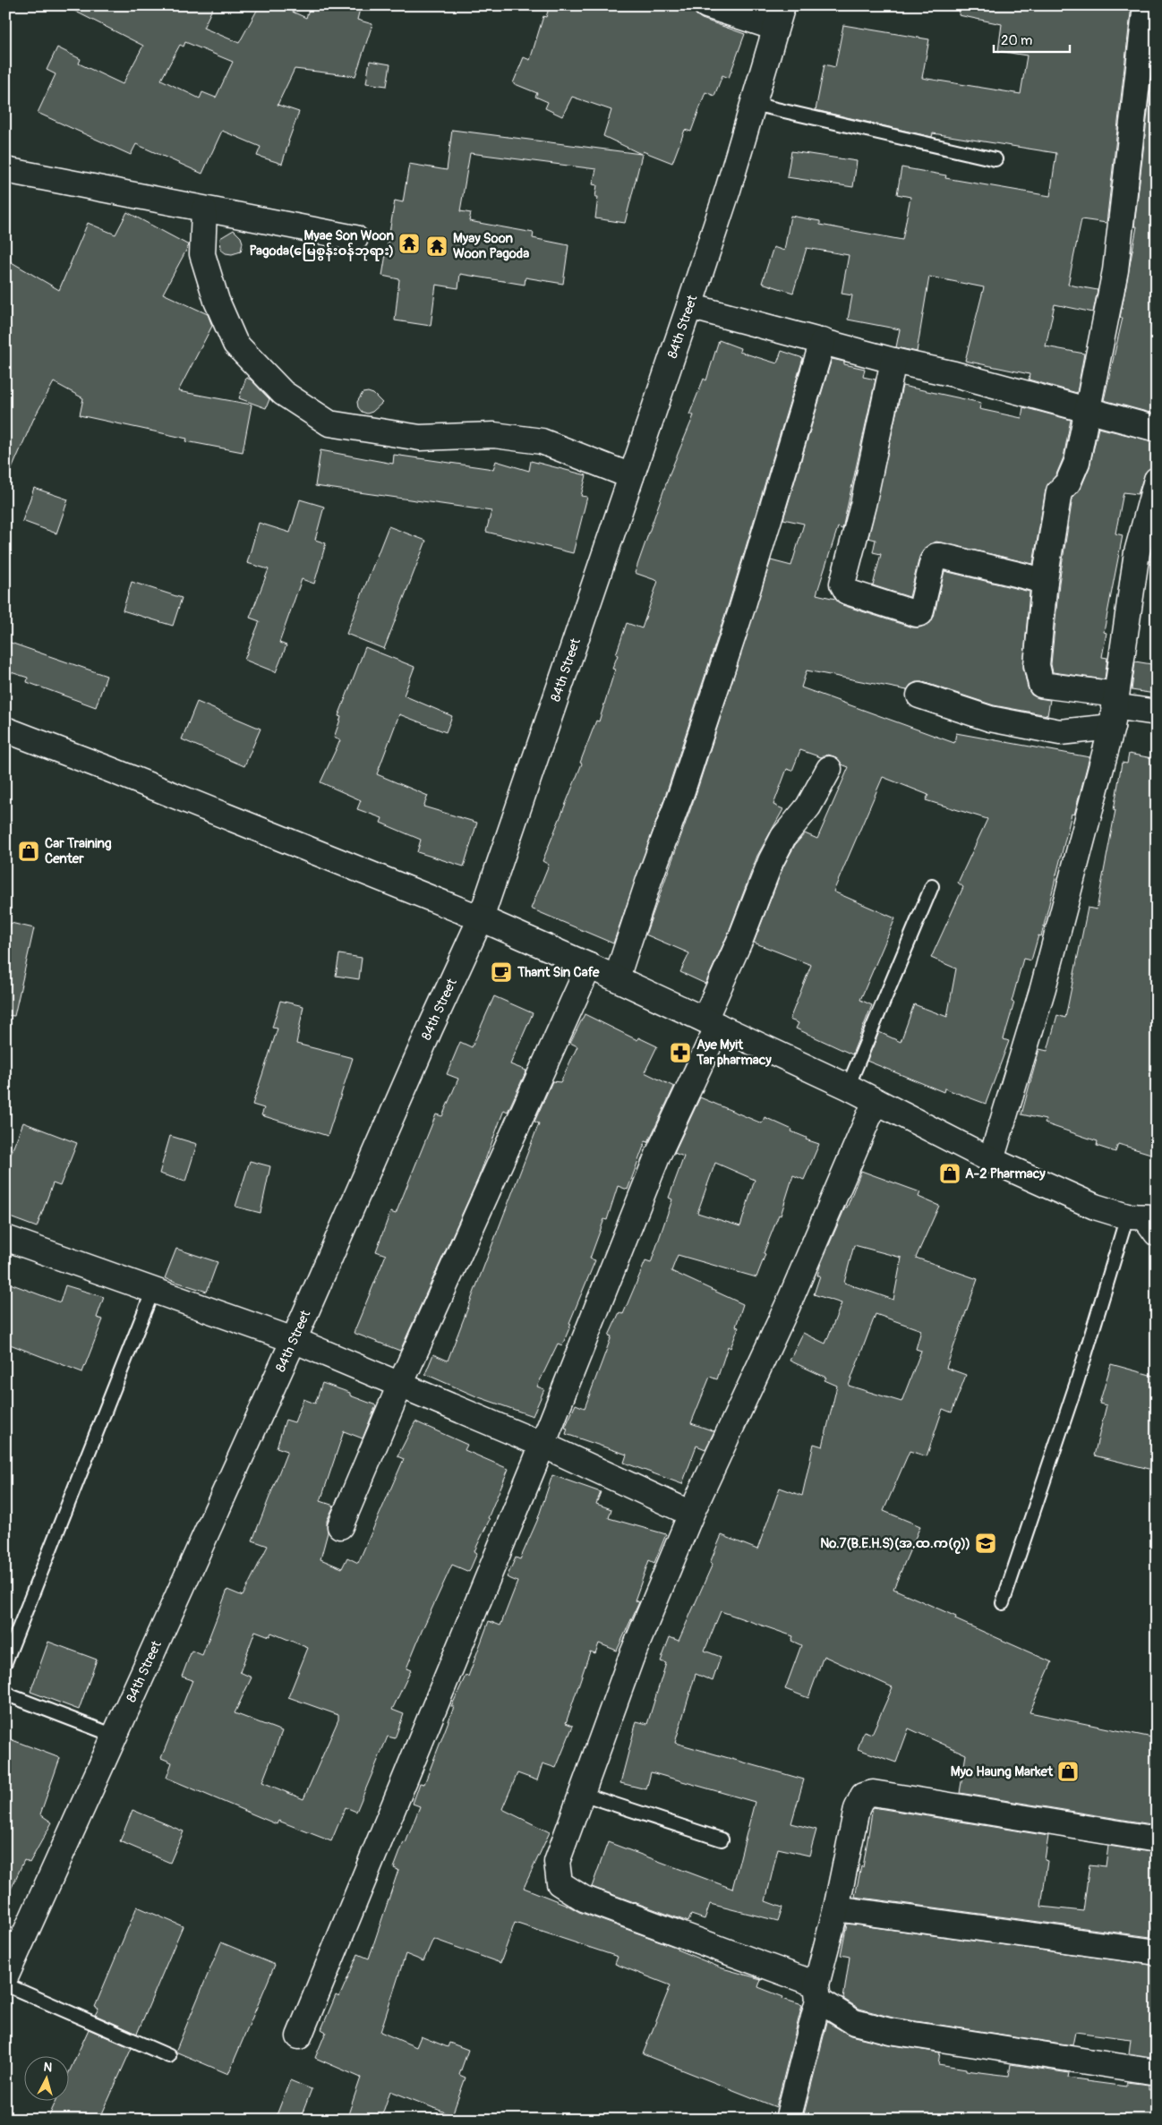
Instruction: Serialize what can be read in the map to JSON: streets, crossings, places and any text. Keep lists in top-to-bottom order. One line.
{"streets":{"street":["84th Street"]},"places":{"temple":["Myae Son Woon Pagoda(မြေစွန်း၀န်ဘုရား)","Myay Soon Woon Pagoda"],"shop":["Car Training Center","A-2 Pharmacy","Myo Haung Market"],"cafe":["Thant Sin Cafe"],"pharmacy":["Aye Myit Tar pharmacy"],"school or university":["No.7(B.E.H.S)(အ.ထ.က(၇))"]},"scale_bar":"20 m","north":"top"}
